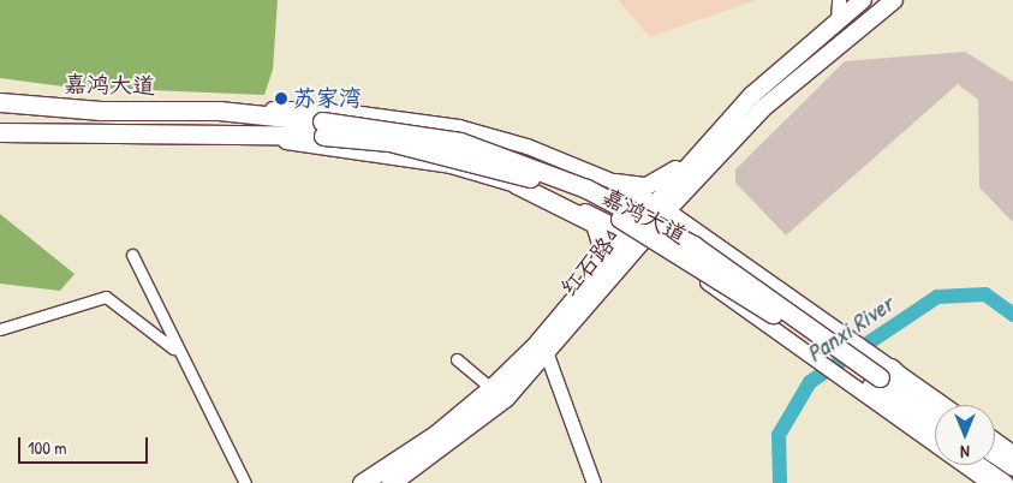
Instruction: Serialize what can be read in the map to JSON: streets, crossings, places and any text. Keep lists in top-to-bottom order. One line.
{"streets":{"highway":["嘉鸿大道","红石路"]},"crossings":[["嘉鸿大道","红石路"]],"water":["Panxi River"],"places":["苏家湾"],"scale_bar":"100 m","north":"bottom"}
